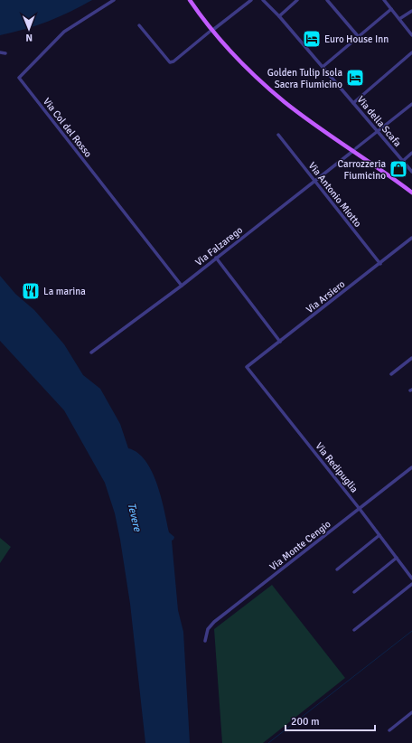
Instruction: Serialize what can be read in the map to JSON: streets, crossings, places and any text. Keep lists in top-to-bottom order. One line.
{"streets":{"street":["Via della Scafa","Via Col del Rosso","Via Antonio Miotto","Via Falzarego","Via Arsiero","Via Redipuglia","Via Monte Cengio"]},"crossings":[["Via della Scafa","Via Falzarego"],["Via Col del Rosso","Via Falzarego"],["Via Antonio Miotto","Via Falzarego"],["Via Antonio Miotto","Via Arsiero"],["Via Arsiero","Via Redipuglia"],["Via Redipuglia","Via Monte Cengio"]],"water":["Tevere"],"places":{"hotel":["Euro House Inn","Golden Tulip Isola Sacra Fiumicino"],"shop":["Carrozzeria Fiumicino"],"restaurant":["La marina"]},"scale_bar":"200 m","north":"bottom"}
